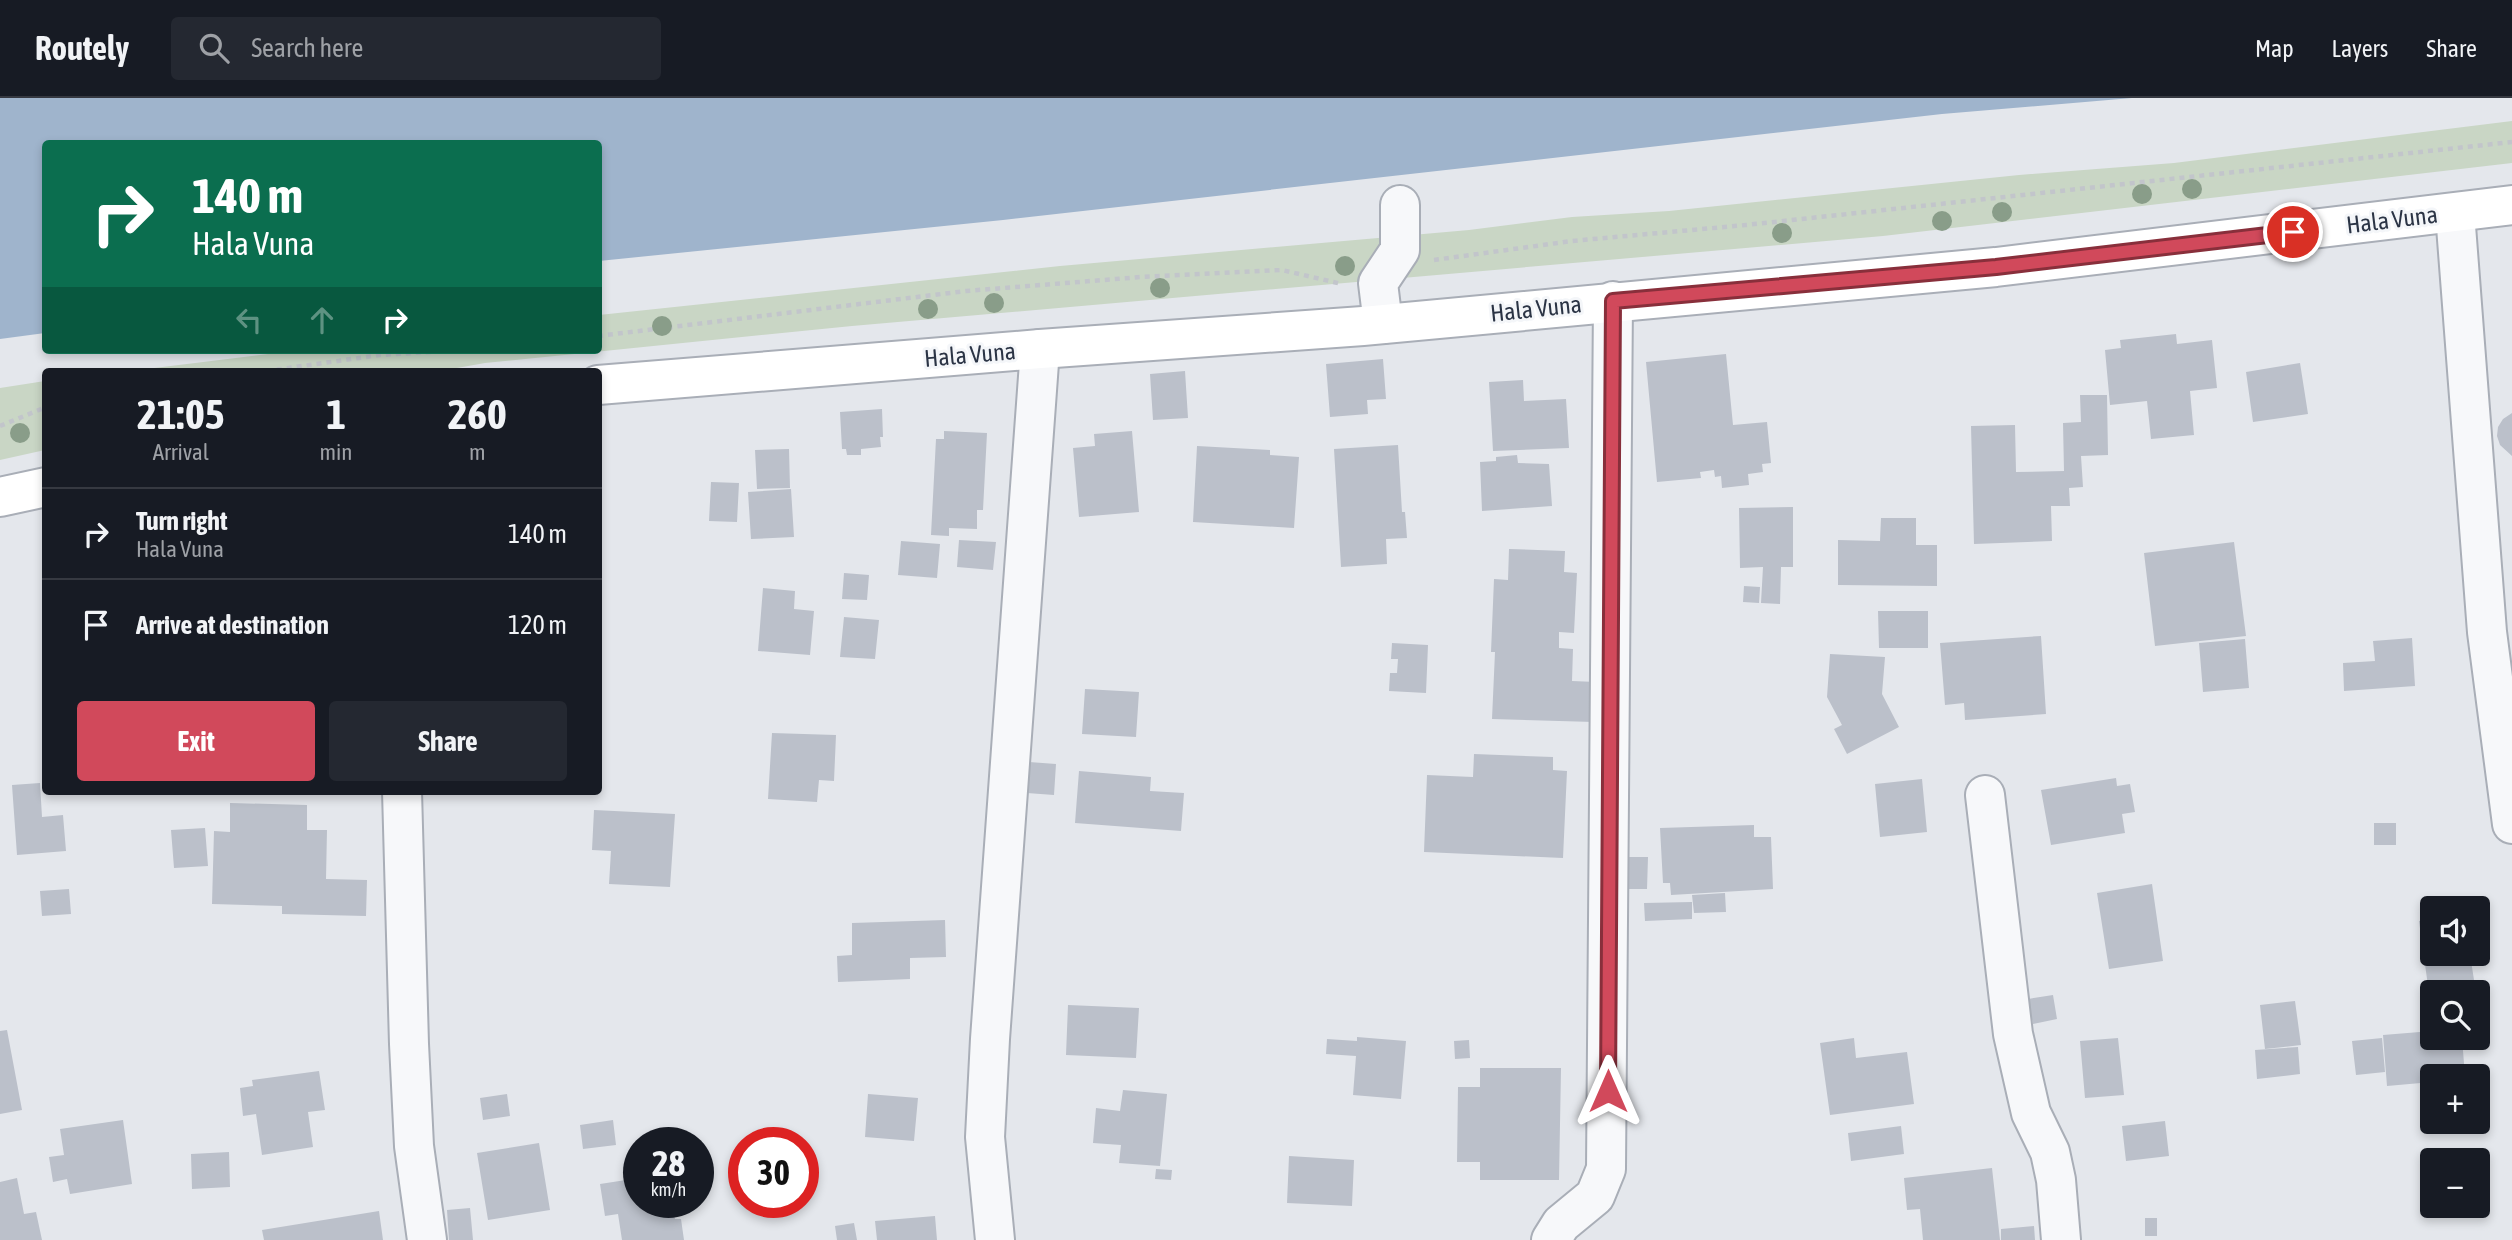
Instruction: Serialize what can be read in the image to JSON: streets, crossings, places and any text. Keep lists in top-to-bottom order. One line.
{"streets":{"street":["Hala Vuna"]},"page":{"header":"Routely","search":"Search here","nav":["Map","Layers","Share"],"turn":["140 m","Hala Vuna"],"eta":["21:05","Arrival","1","min","260","m"],"list":[{"name":"Turn right","note":"Hala Vuna","value":"140 m"},{"name":"Arrive at destination","value":"120 m"}],"buttons":["Exit","Share"],"map_buttons":["+","−"],"speed":"28 km/h","limit":"30"}}
